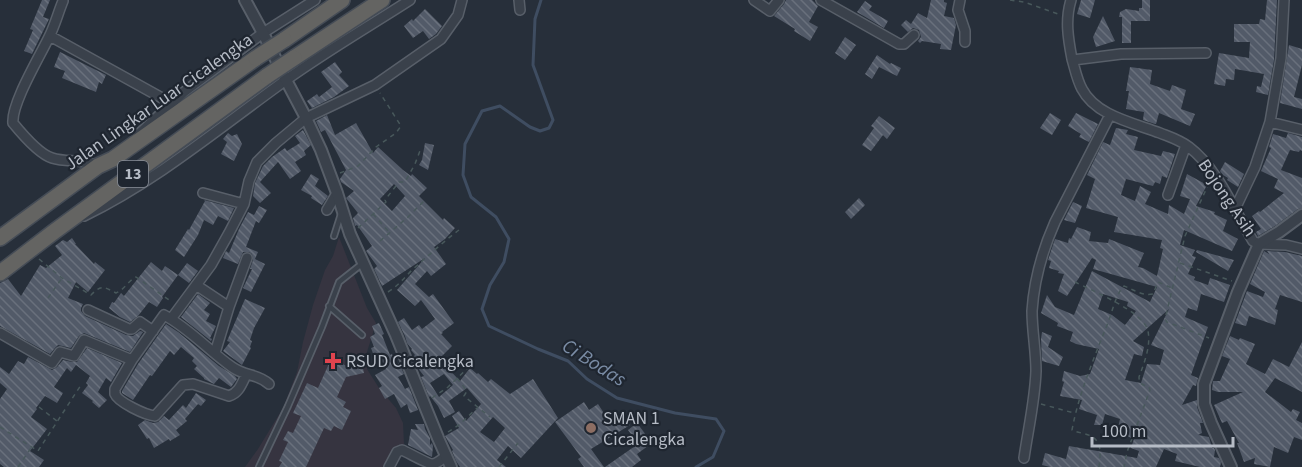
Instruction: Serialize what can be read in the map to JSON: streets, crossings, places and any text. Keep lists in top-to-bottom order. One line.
{"streets":{"highway":["Jalan Lingkar Luar Cicalengka","13"],"street":["Bojong Asih"]},"water":["Ci Bodas"],"places":{"health":["RSUD Cicalengka"],"other":["SMAN 1 Cicalengka"]},"scale_bar":"100 m"}
